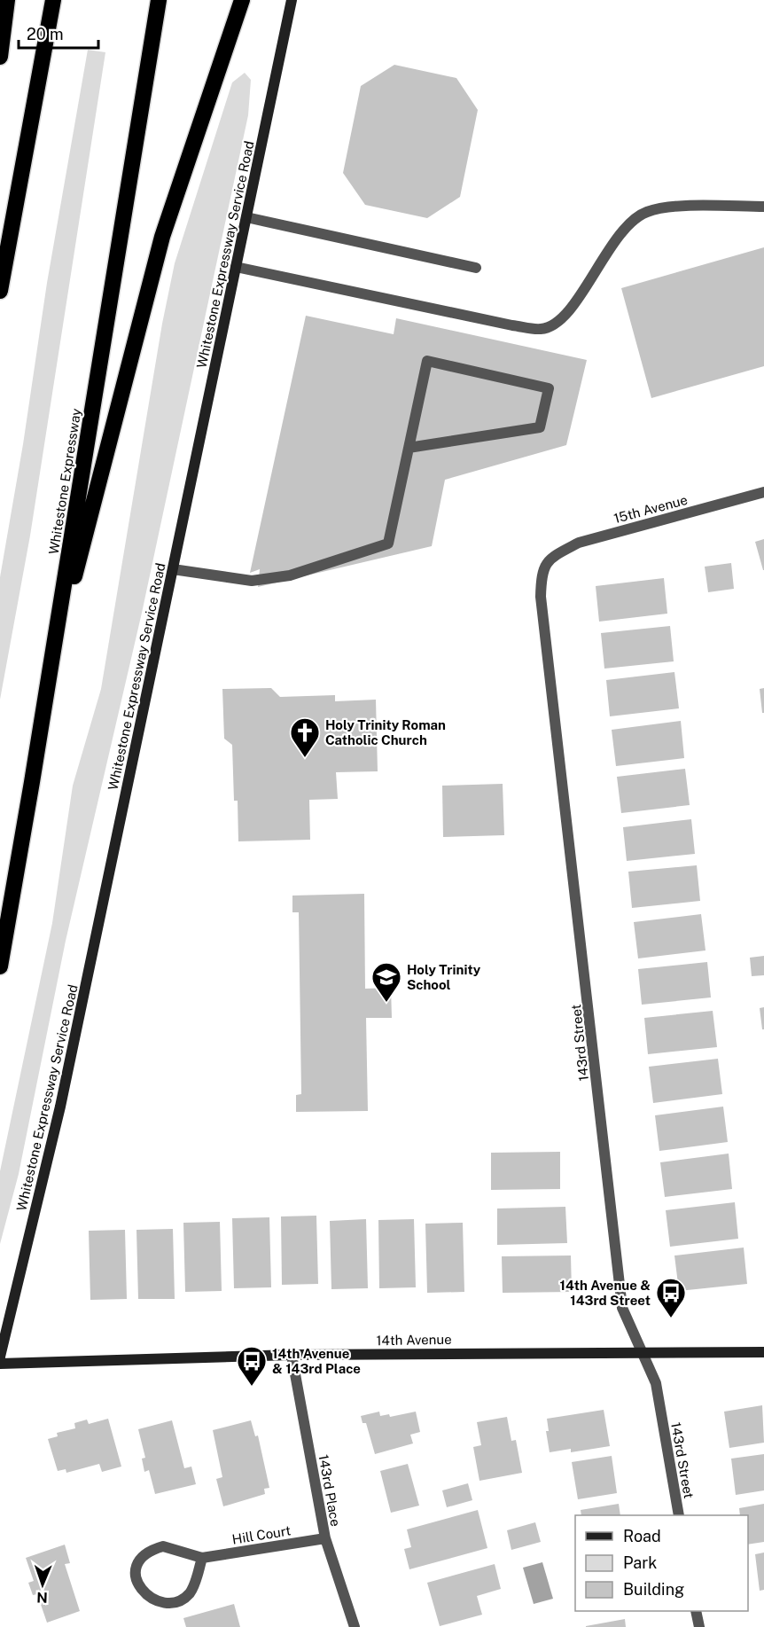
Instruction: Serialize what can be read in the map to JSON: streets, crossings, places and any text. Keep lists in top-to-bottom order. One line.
{"streets":{"highway":["Whitestone Expressway"],"main road":["Whitestone Expressway Service Road","14th Avenue"],"street":["15th Avenue","143rd Street","143rd Place","Hill Court"]},"crossings":[["15th Avenue","143rd Street"],["143rd Street","14th Avenue"],["14th Avenue","143rd Place"],["143rd Place","Hill Court"]],"places":{"church":["Holy Trinity Roman Catholic Church"],"school or university":["Holy Trinity School"],"bus stop":["14th Avenue & 143rd Street","14th Avenue & 143rd Place"]},"legend":["Road","Park","Building"],"scale_bar":"20 m","north":"bottom"}
